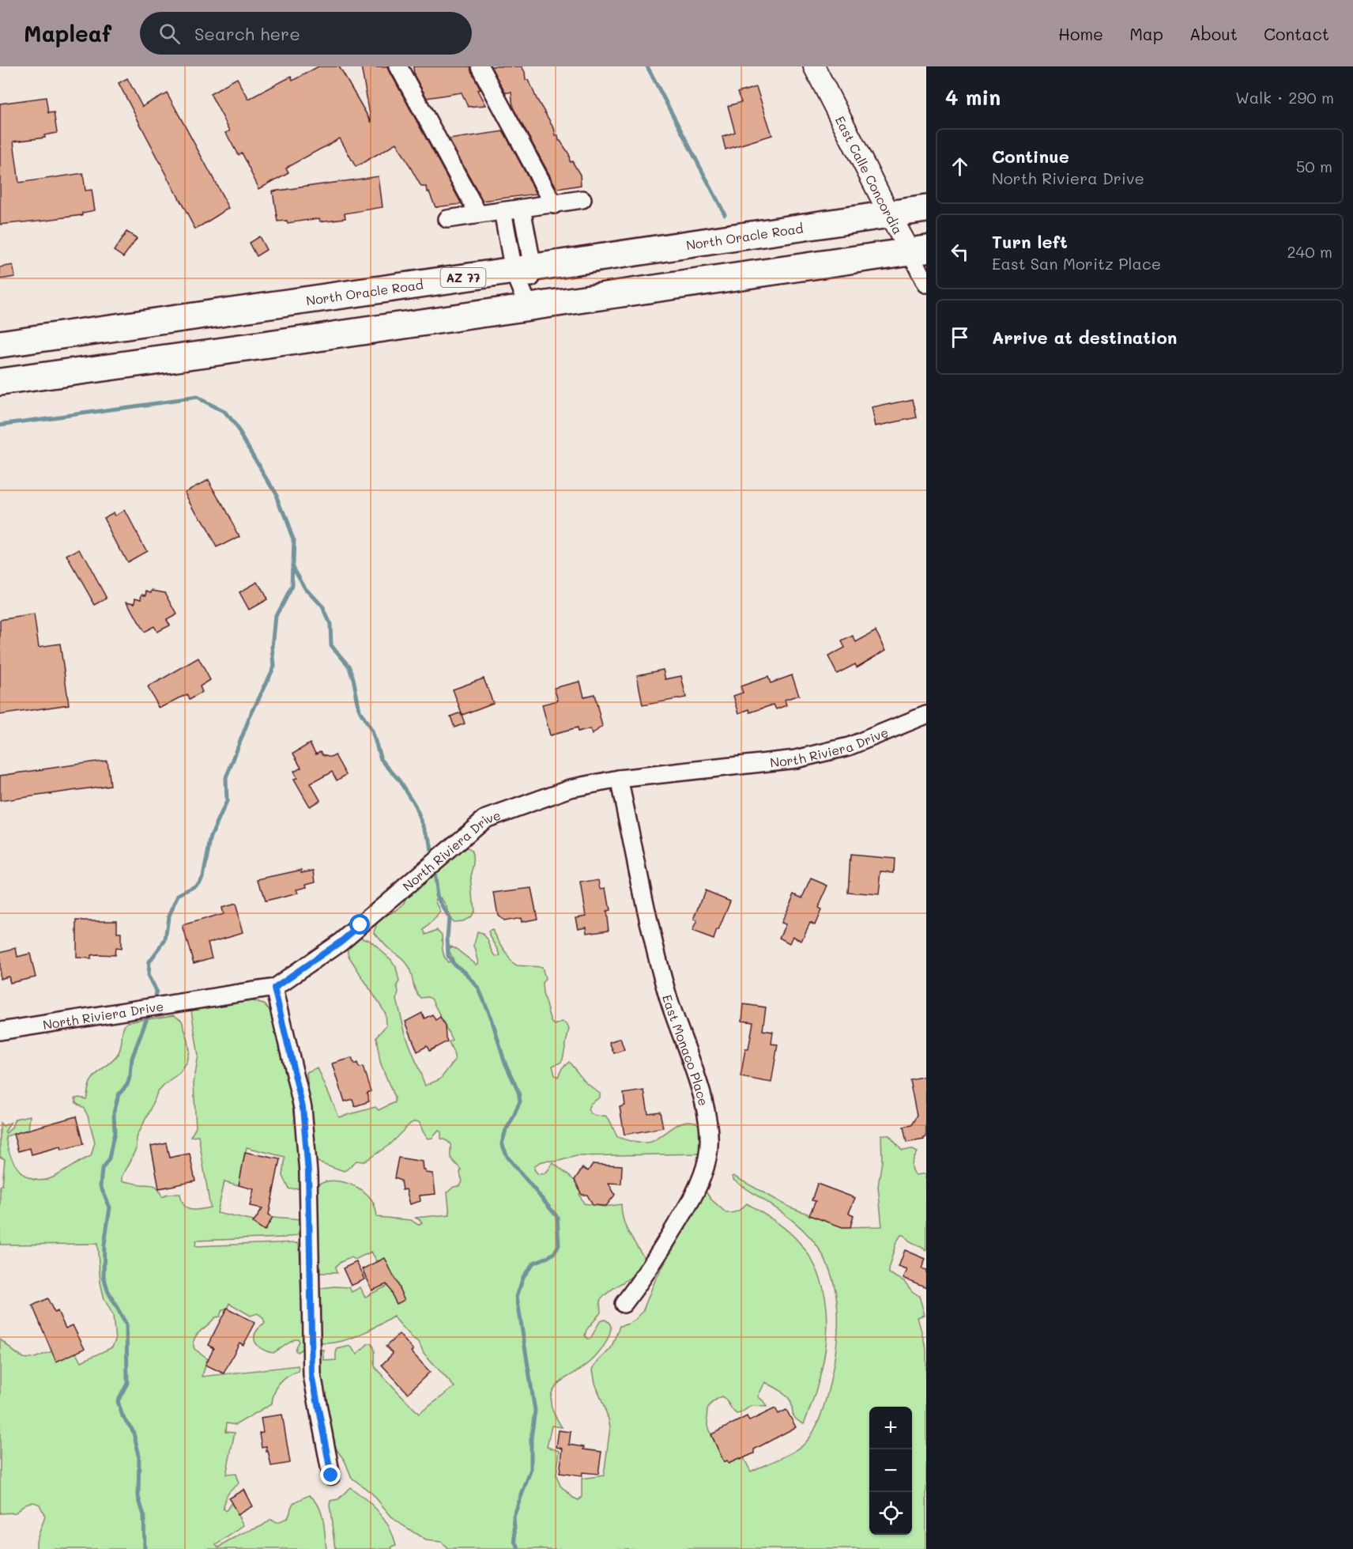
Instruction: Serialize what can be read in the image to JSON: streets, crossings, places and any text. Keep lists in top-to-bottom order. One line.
{"streets":{"highway":["North Oracle Road","AZ 77"],"street":["East Calle Concordia","North Riviera Drive","East Monaco Place"]},"crossings":[["East Calle Concordia","North Oracle Road"],["North Riviera Drive","East Monaco Place"]],"page":{"header":"Mapleaf","search":"Search here","nav":["Home","Map","About","Contact"],"heading":["4 min","Walk · 290 m"],"list":[["Continue","North Riviera Drive","50 m"],["Turn left","East San Moritz Place","240 m"],"Arrive at destination"],"map_buttons":["+","−"]}}
